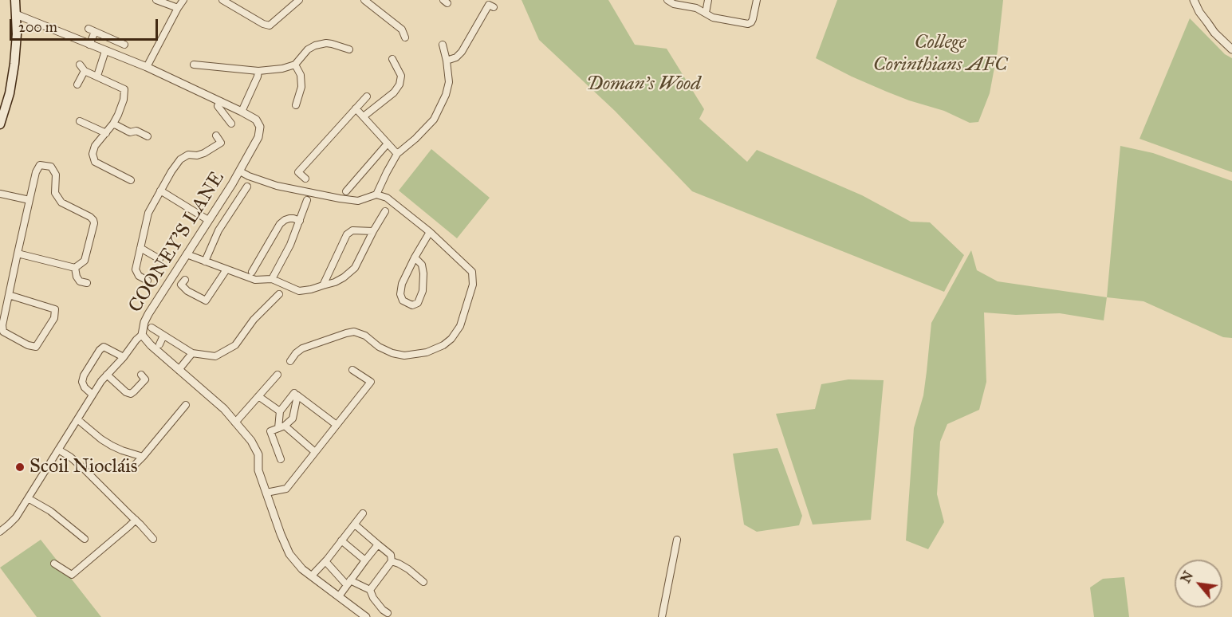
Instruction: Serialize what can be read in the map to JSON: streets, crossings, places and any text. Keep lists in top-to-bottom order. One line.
{"streets":{"street":["COONEY'S LANE"]},"parks":["College Corinthians AFC","Doman's Wood"],"places":["Scoil Niocláis"],"scale_bar":"200 m","north":"top left"}
